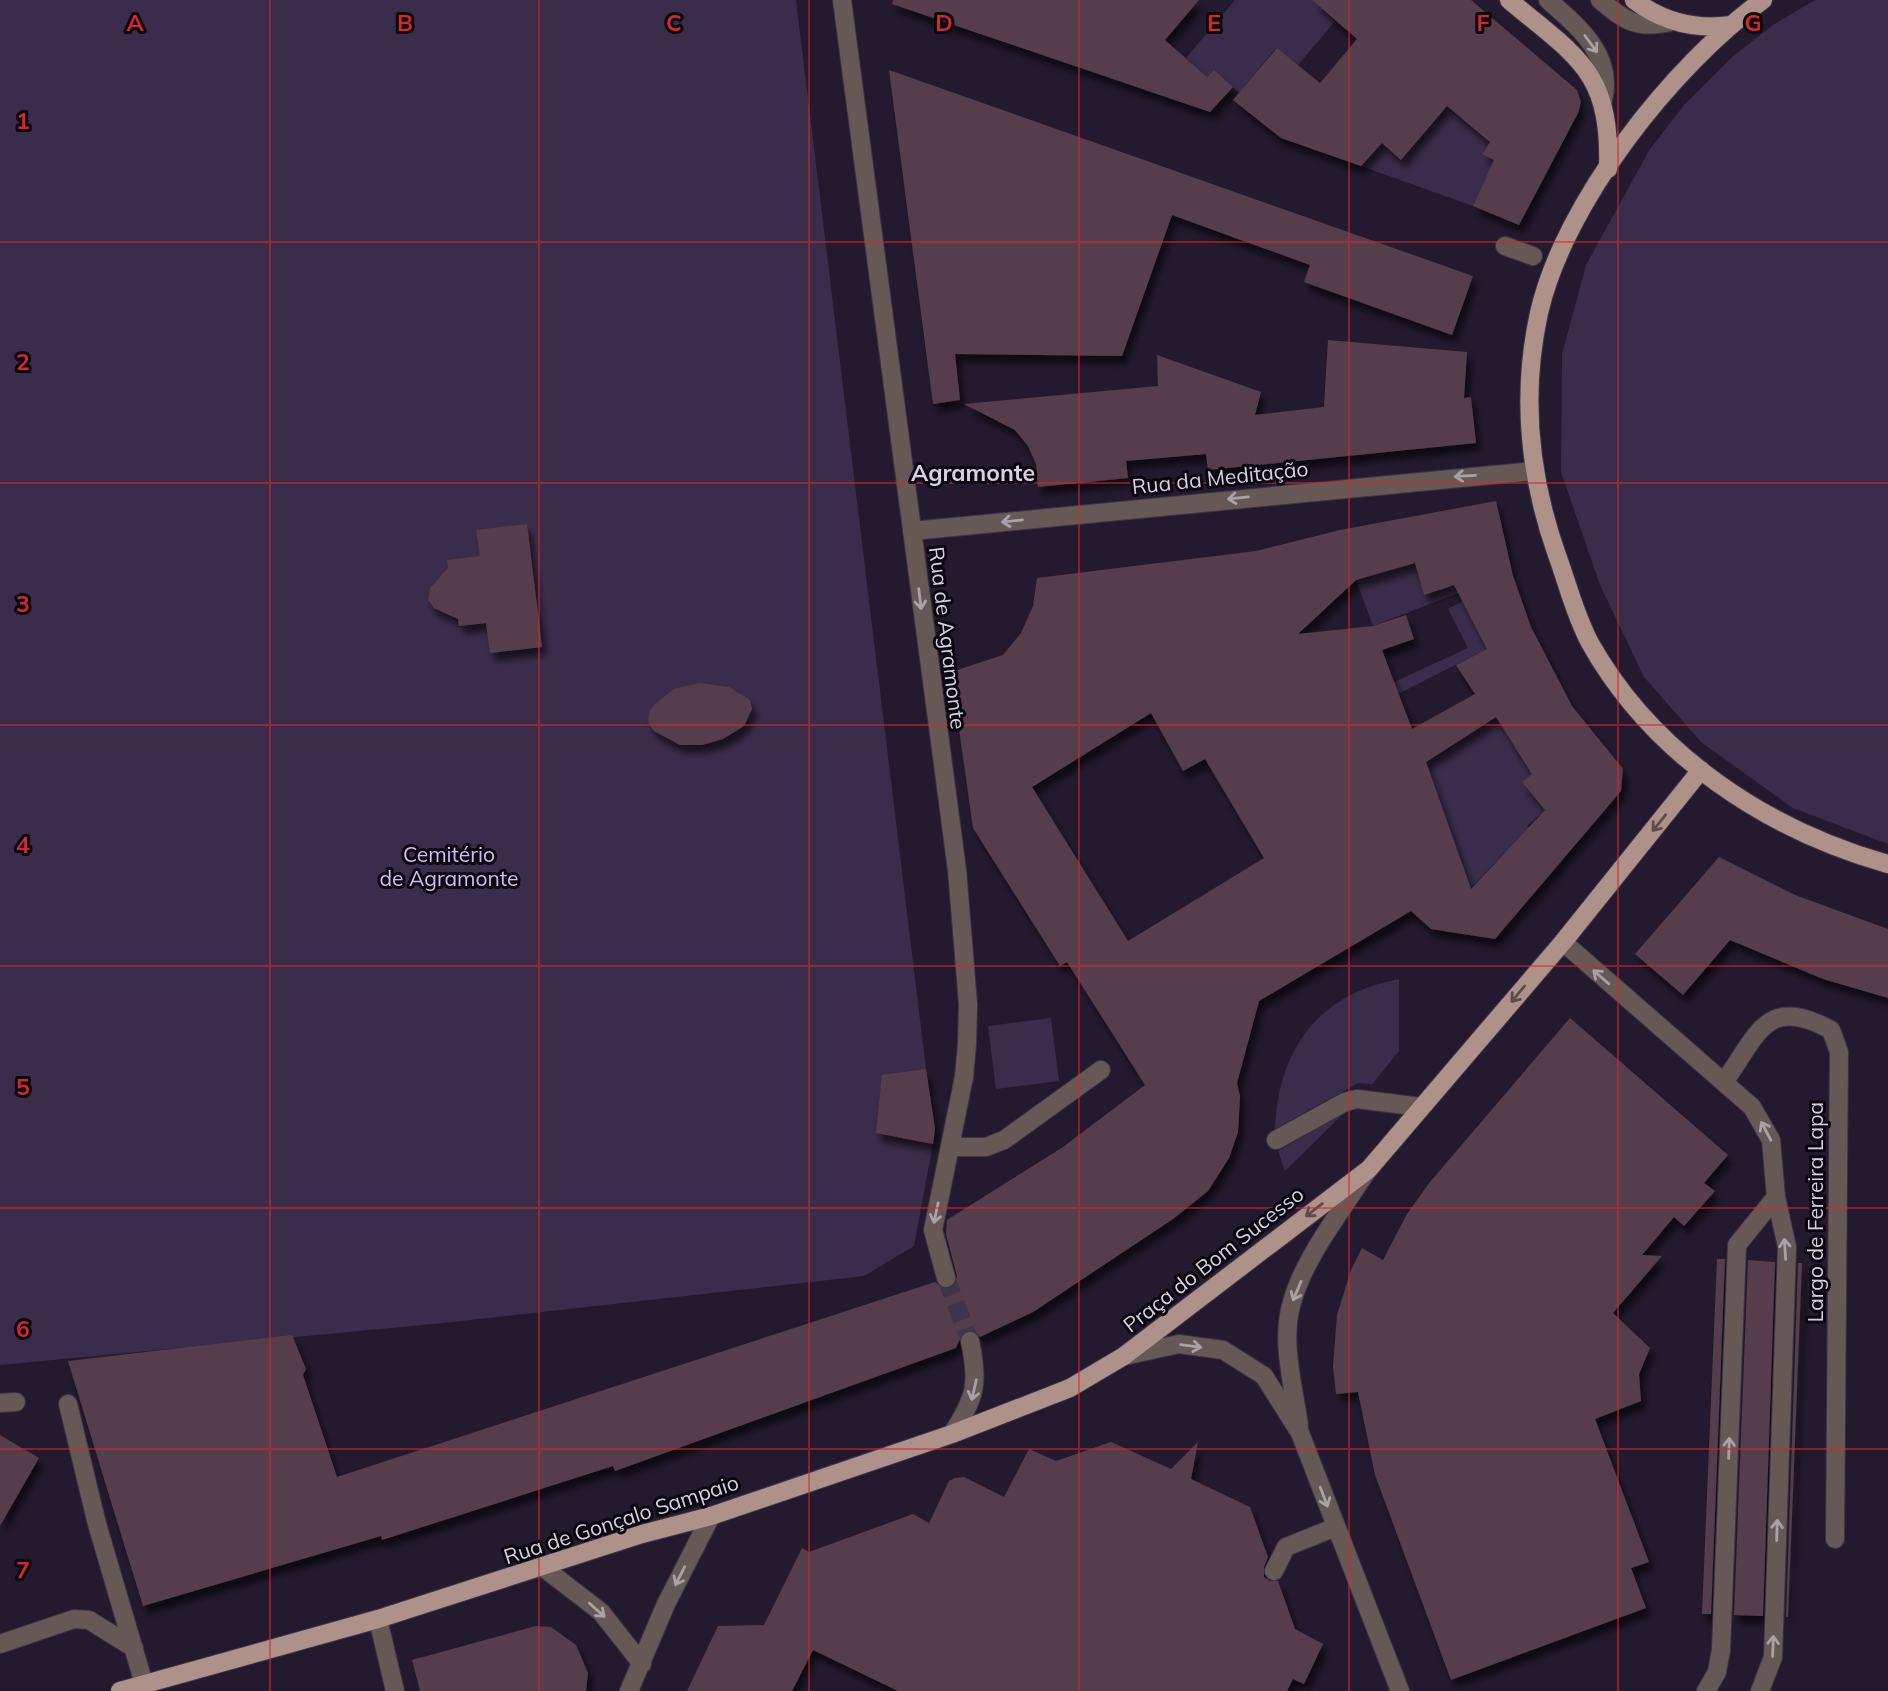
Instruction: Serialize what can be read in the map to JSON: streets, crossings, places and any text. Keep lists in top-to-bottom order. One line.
{"streets":{"main road":["Praça do Bom Sucesso","Rua de Gonçalo Sampaio"],"street":["Rua da Meditação","Rua de Agramonte","Largo de Ferreira Lapa"]},"crossings":[["Rua da Meditação","Rua de Agramonte"],["Largo de Ferreira Lapa","Praça do Bom Sucesso"],["Praça do Bom Sucesso","Rua de Gonçalo Sampaio"]],"one_way":["Rua da Meditação","Rua de Agramonte","Largo de Ferreira Lapa"],"districts":["Agramonte"],"parks":["Cemitério de Agramonte"],"grid":{"columns":["A","B","C","D","E","F","G"],"rows":["1","2","3","4","5","6","7"]}}
